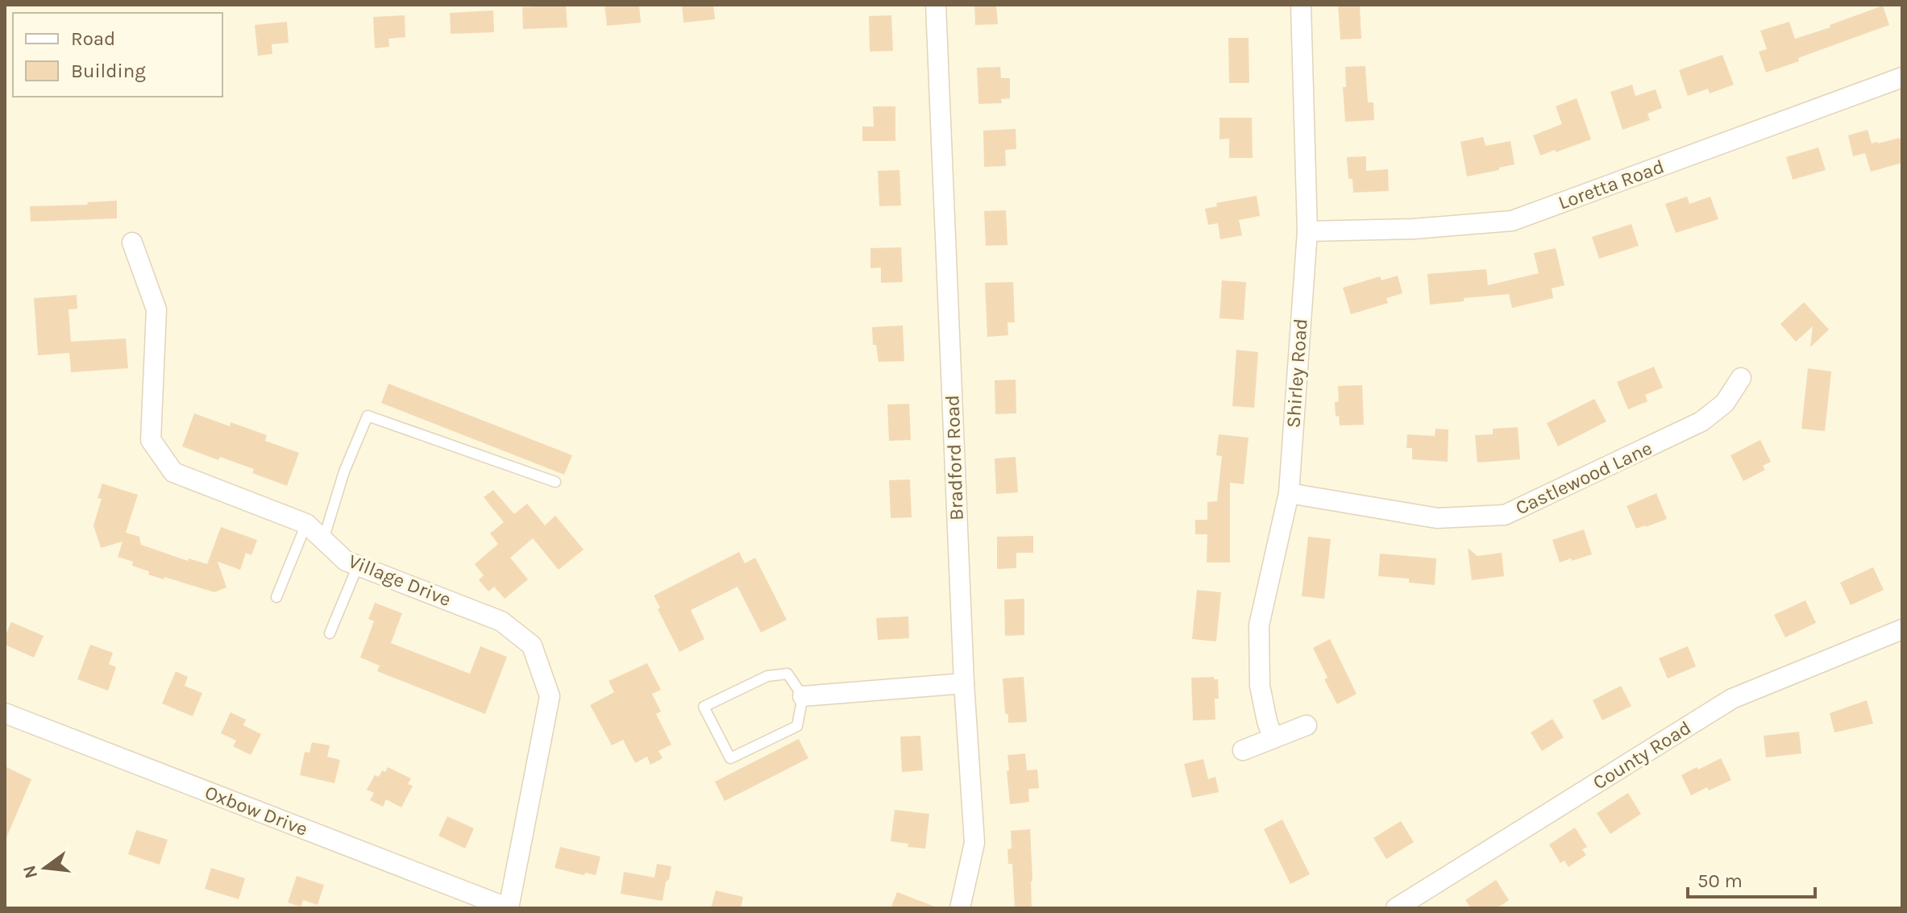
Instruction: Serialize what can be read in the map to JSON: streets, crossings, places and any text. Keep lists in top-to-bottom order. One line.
{"streets":{"street":["Loretta Road","Shirley Road","Bradford Road","Castlewood Lane","Village Drive","County Road","Oxbow Drive"]},"crossings":[["Loretta Road","Shirley Road"],["Shirley Road","Castlewood Lane"],["Village Drive","Oxbow Drive"]],"legend":["Road","Building"],"scale_bar":"50 m","north":"left"}
